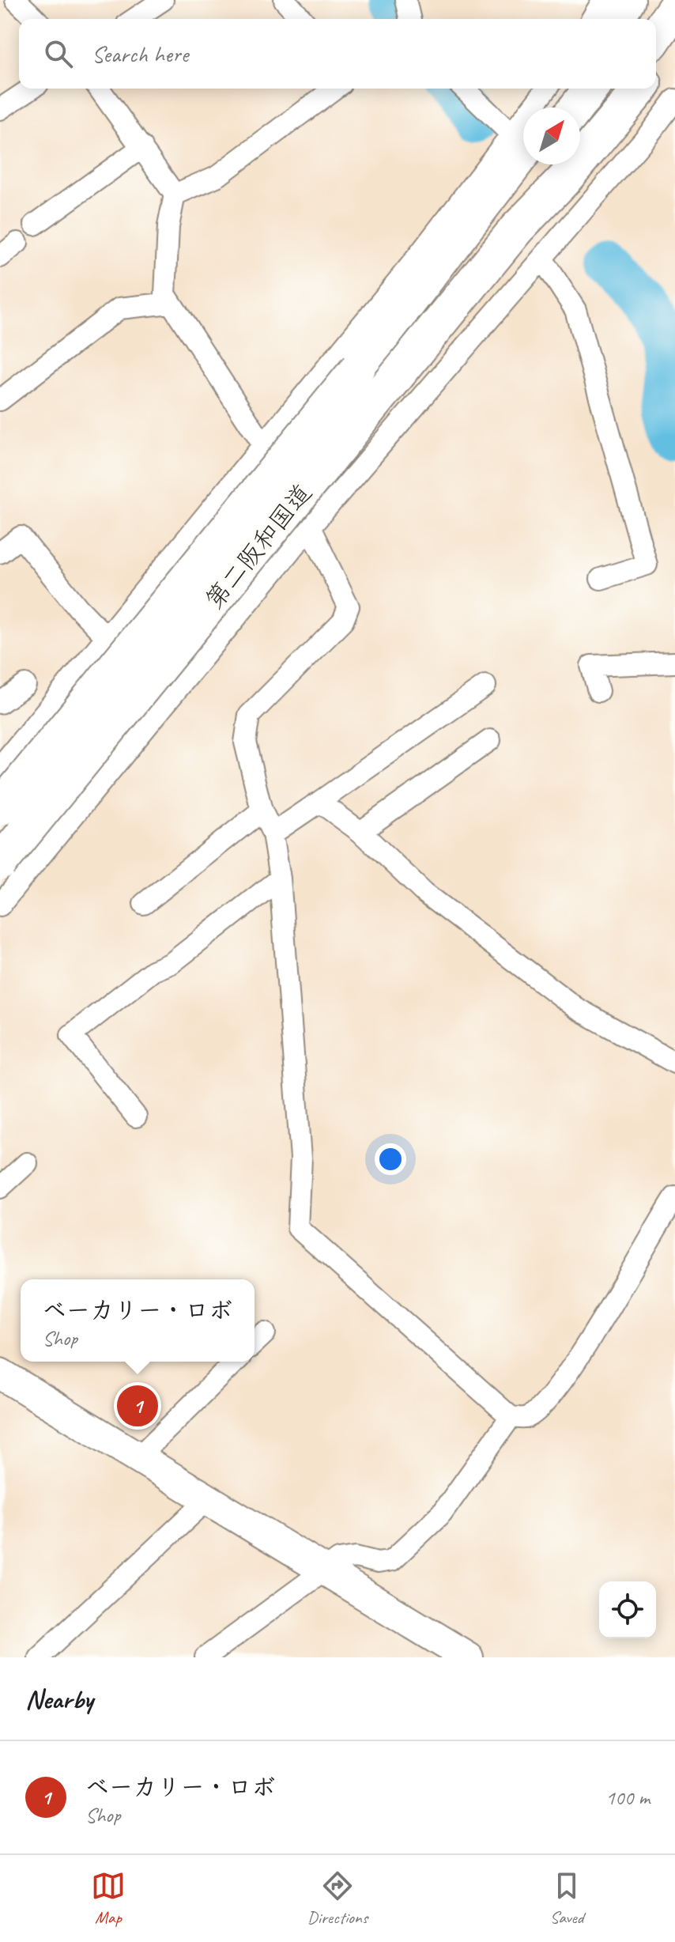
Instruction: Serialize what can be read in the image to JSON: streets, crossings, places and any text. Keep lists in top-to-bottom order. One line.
{"streets":{"highway":["第二阪和国道"]},"north":"top right","page":{"search":"Search here","popup":["ベーカリー・ロボ","Shop"],"pins":"1","heading":"Nearby","list":[{"mark":"1","name":"ベーカリー・ロボ","note":"Shop","value":"100 m"}],"nav":["Map","Directions","Saved"]}}
